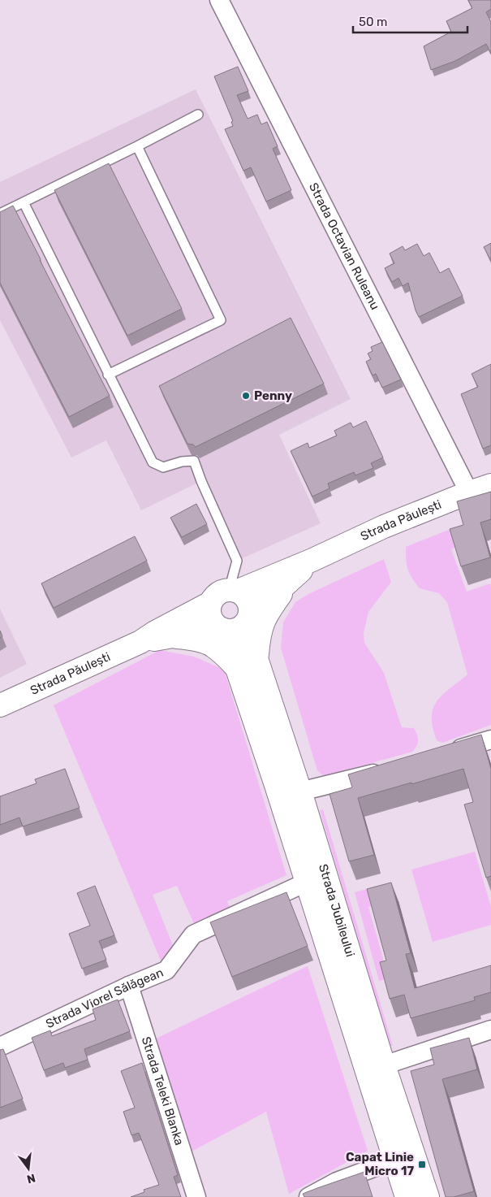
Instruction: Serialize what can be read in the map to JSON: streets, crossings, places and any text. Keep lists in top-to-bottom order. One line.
{"streets":{"street":["Strada Octavian Ruleanu","Strada Păulești","Strada Jubileului","Strada Viorel Sălăgean","Strada Teleki Blanka"]},"crossings":[["Strada Octavian Ruleanu","Strada Păulești"],["Strada Păulești","Strada Jubileului"],["Strada Jubileului","Strada Viorel Sălăgean"],["Strada Viorel Sălăgean","Strada Teleki Blanka"]],"places":{"other":["Penny"],"transit":["Capat Linie Micro 17"]},"scale_bar":"50 m","north":"bottom"}
